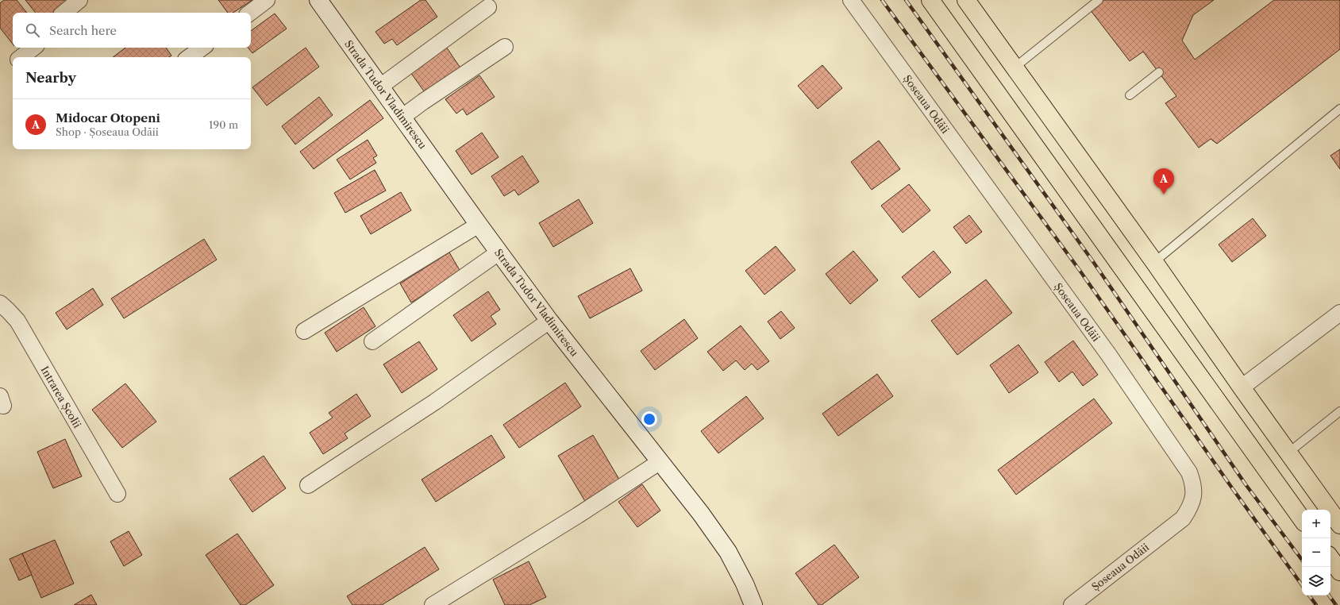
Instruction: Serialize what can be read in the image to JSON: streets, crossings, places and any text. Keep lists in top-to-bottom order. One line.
{"streets":{"street":["Strada Tudor Vladimirescu","Șoseaua Odăii","Intrarea Școlii"]},"page":{"search":"Search here","heading":"Nearby","list":[{"mark":"A","name":"Midocar Otopeni","note":"Shop · Șoseaua Odăii","value":"190 m"}],"pins":"A","map_buttons":["+","−"]}}
